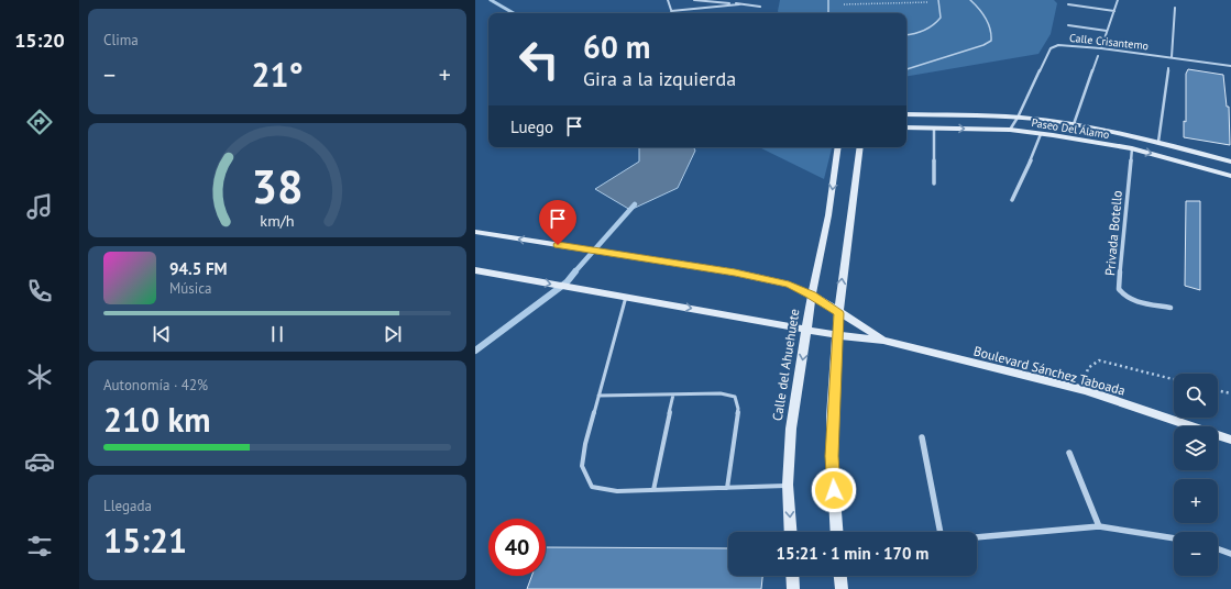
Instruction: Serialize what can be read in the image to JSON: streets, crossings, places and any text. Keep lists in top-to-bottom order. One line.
{"streets":{"street":["Calle Crisantemo","Paseo Del Álamo","Privada Botello","Calle del Ahuehuete","Boulevard Sánchez Taboada"]},"crossings":[["Calle Crisantemo","Paseo Del Álamo"],["Paseo Del Álamo","Privada Botello"]],"page":{"tabs":"15:20","tile":["Clima",["Autonomía · 42%","210 km"],["Llegada","15:21"]],"turn":["60 m","Gira a la izquierda"],"heat":["−","21°","+"],"then":"Luego","song":["94.5 FM","Música"],"map_buttons":["+","−"],"limit":"40","trip":"15:21 · 1 min · 170 m","gauge":["38","km/h"]}}
